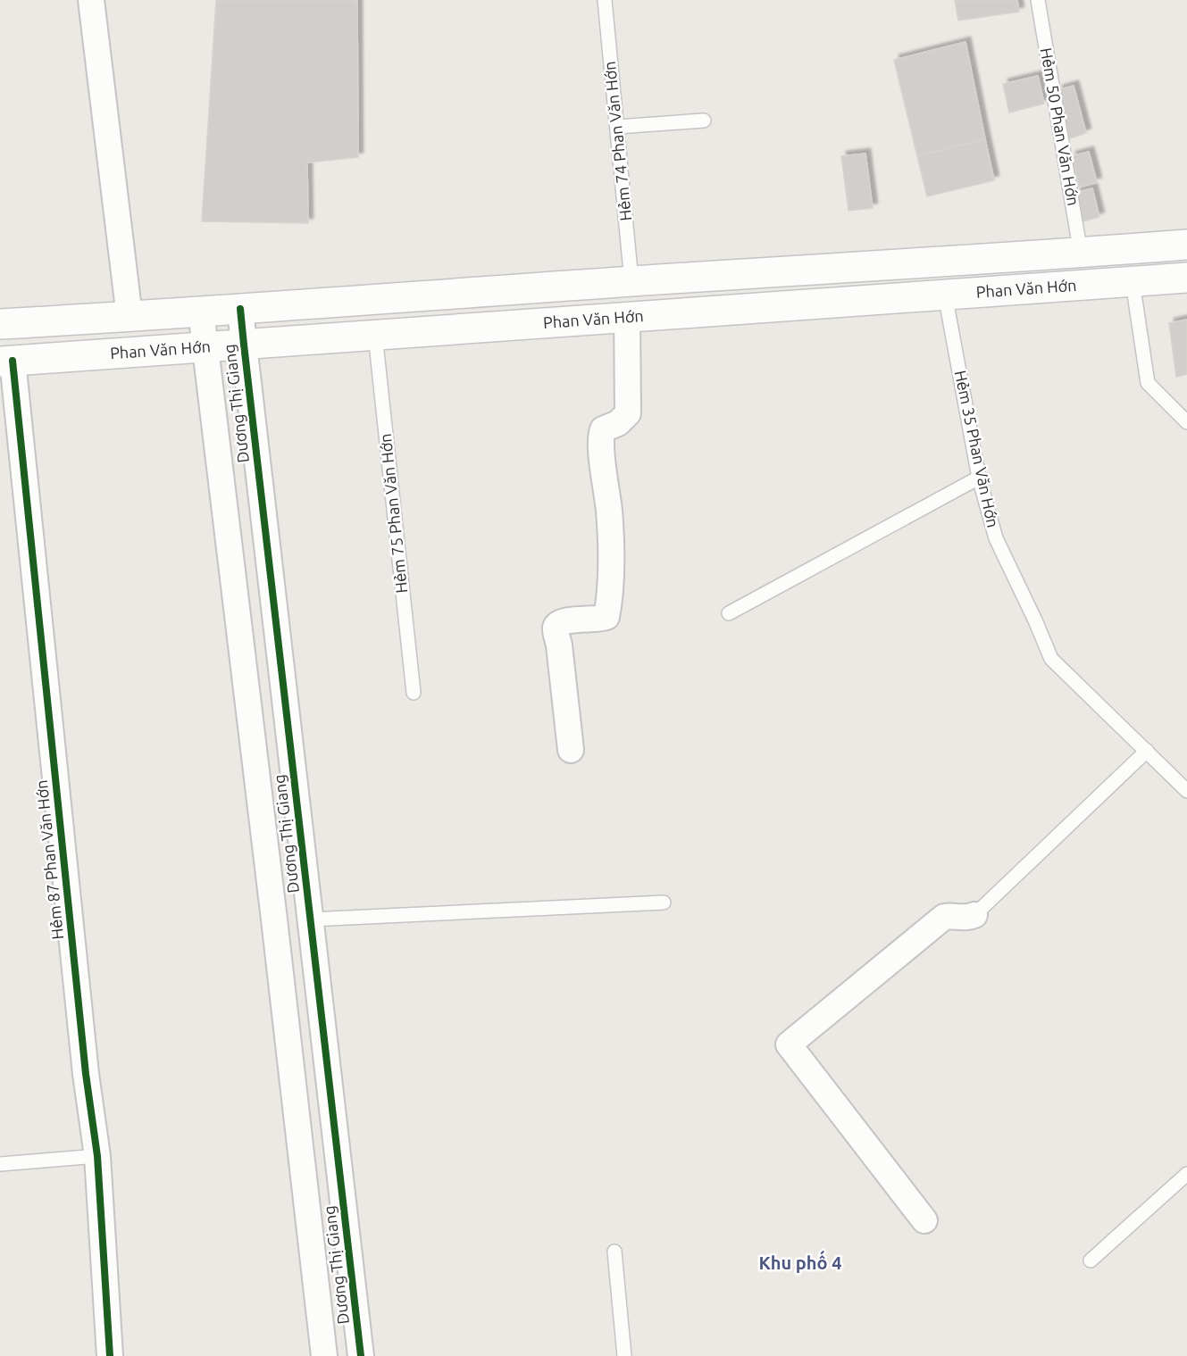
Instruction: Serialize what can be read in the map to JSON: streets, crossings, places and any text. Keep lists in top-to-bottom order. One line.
{"streets":{"main road":["Phan Văn Hớn"],"street":["Dương Thị Giang","Hẻm 87 Phan Văn Hớn"],"lane":["Hẻm 50 Phan Văn Hớn","Hẻm 74 Phan Văn Hớn","Hẻm 35 Phan Văn Hớn","Hẻm 75 Phan Văn Hớn"]},"crossings":[["Hẻm 50 Phan Văn Hớn","Phan Văn Hớn"],["Hẻm 74 Phan Văn Hớn","Phan Văn Hớn"],["Phan Văn Hớn","Dương Thị Giang"],["Phan Văn Hớn","Hẻm 35 Phan Văn Hớn"],["Phan Văn Hớn","Hẻm 75 Phan Văn Hớn"],["Phan Văn Hớn","Hẻm 87 Phan Văn Hớn"]],"districts":["Khu phố 4"]}
